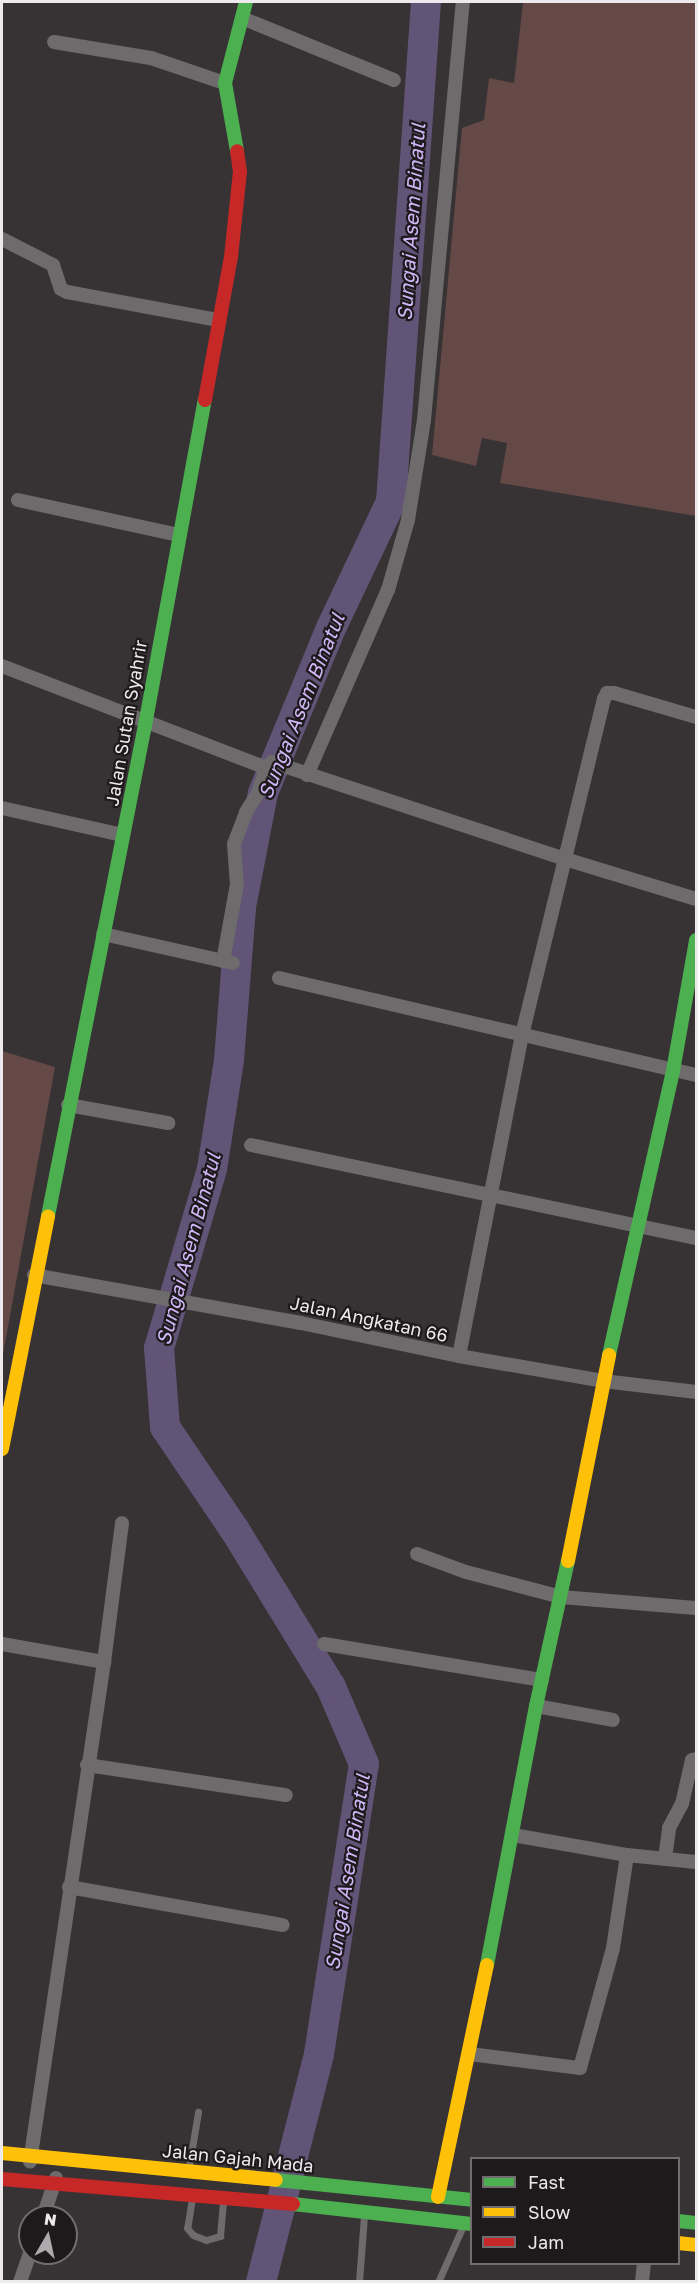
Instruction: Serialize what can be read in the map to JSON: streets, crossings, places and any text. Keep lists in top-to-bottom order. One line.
{"streets":{"main road":["Jalan Sutan Syahrir","Jalan Gajah Mada"],"street":["Jalan Angkatan 66"]},"crossings":[["Jalan Sutan Syahrir","Jalan Angkatan 66"]],"water":["Sungai Asem Binatul"],"legend":["Fast","Slow","Jam"],"north":"top"}
